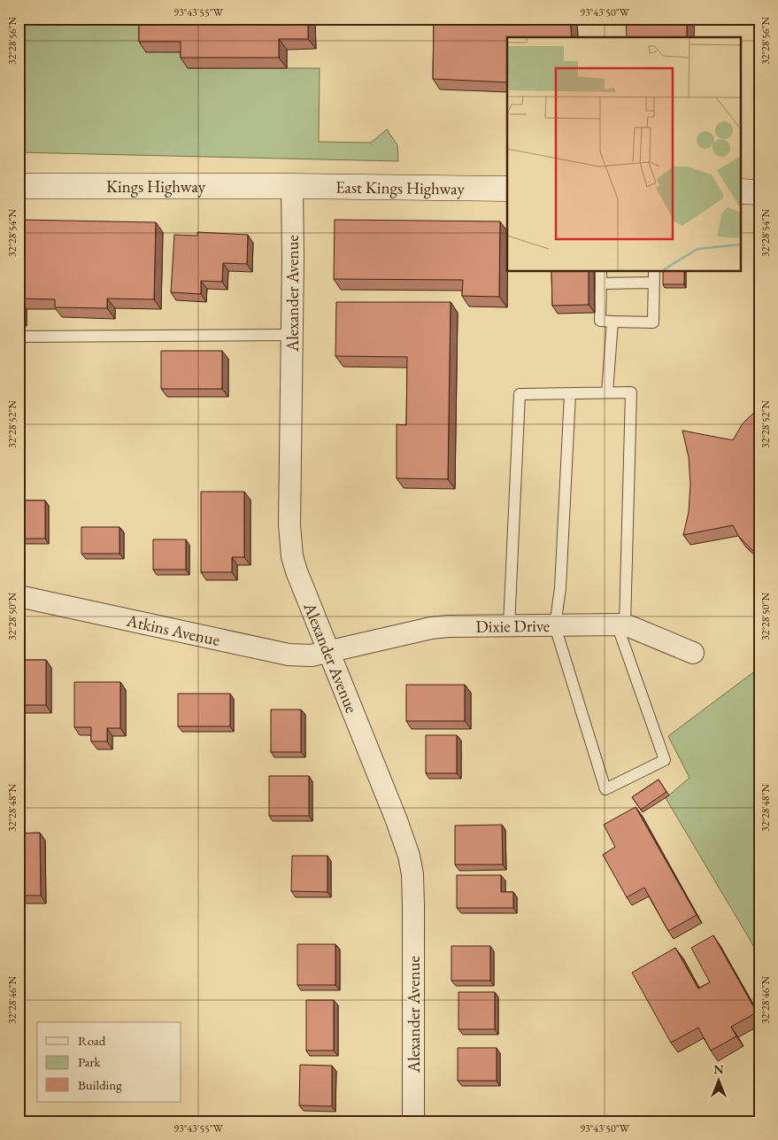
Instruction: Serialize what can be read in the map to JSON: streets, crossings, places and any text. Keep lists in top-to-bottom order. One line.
{"streets":{"main road":["Kings Highway","East Kings Highway"],"street":["Alexander Avenue","Dixie Drive","Atkins Avenue"]},"crossings":[["Kings Highway","East Kings Highway"],["Kings Highway","Alexander Avenue"],["East Kings Highway","Alexander Avenue"],["Alexander Avenue","Dixie Drive"],["Alexander Avenue","Atkins Avenue"],["Dixie Drive","Atkins Avenue"]],"legend":["Road","Park","Building"],"north":"top","coordinates":["93°43'55\"W","93°43'50\"W","32°28'56\"N","32°28'54\"N","32°28'52\"N","32°28'50\"N","32°28'48\"N","32°28'46\"N"]}
